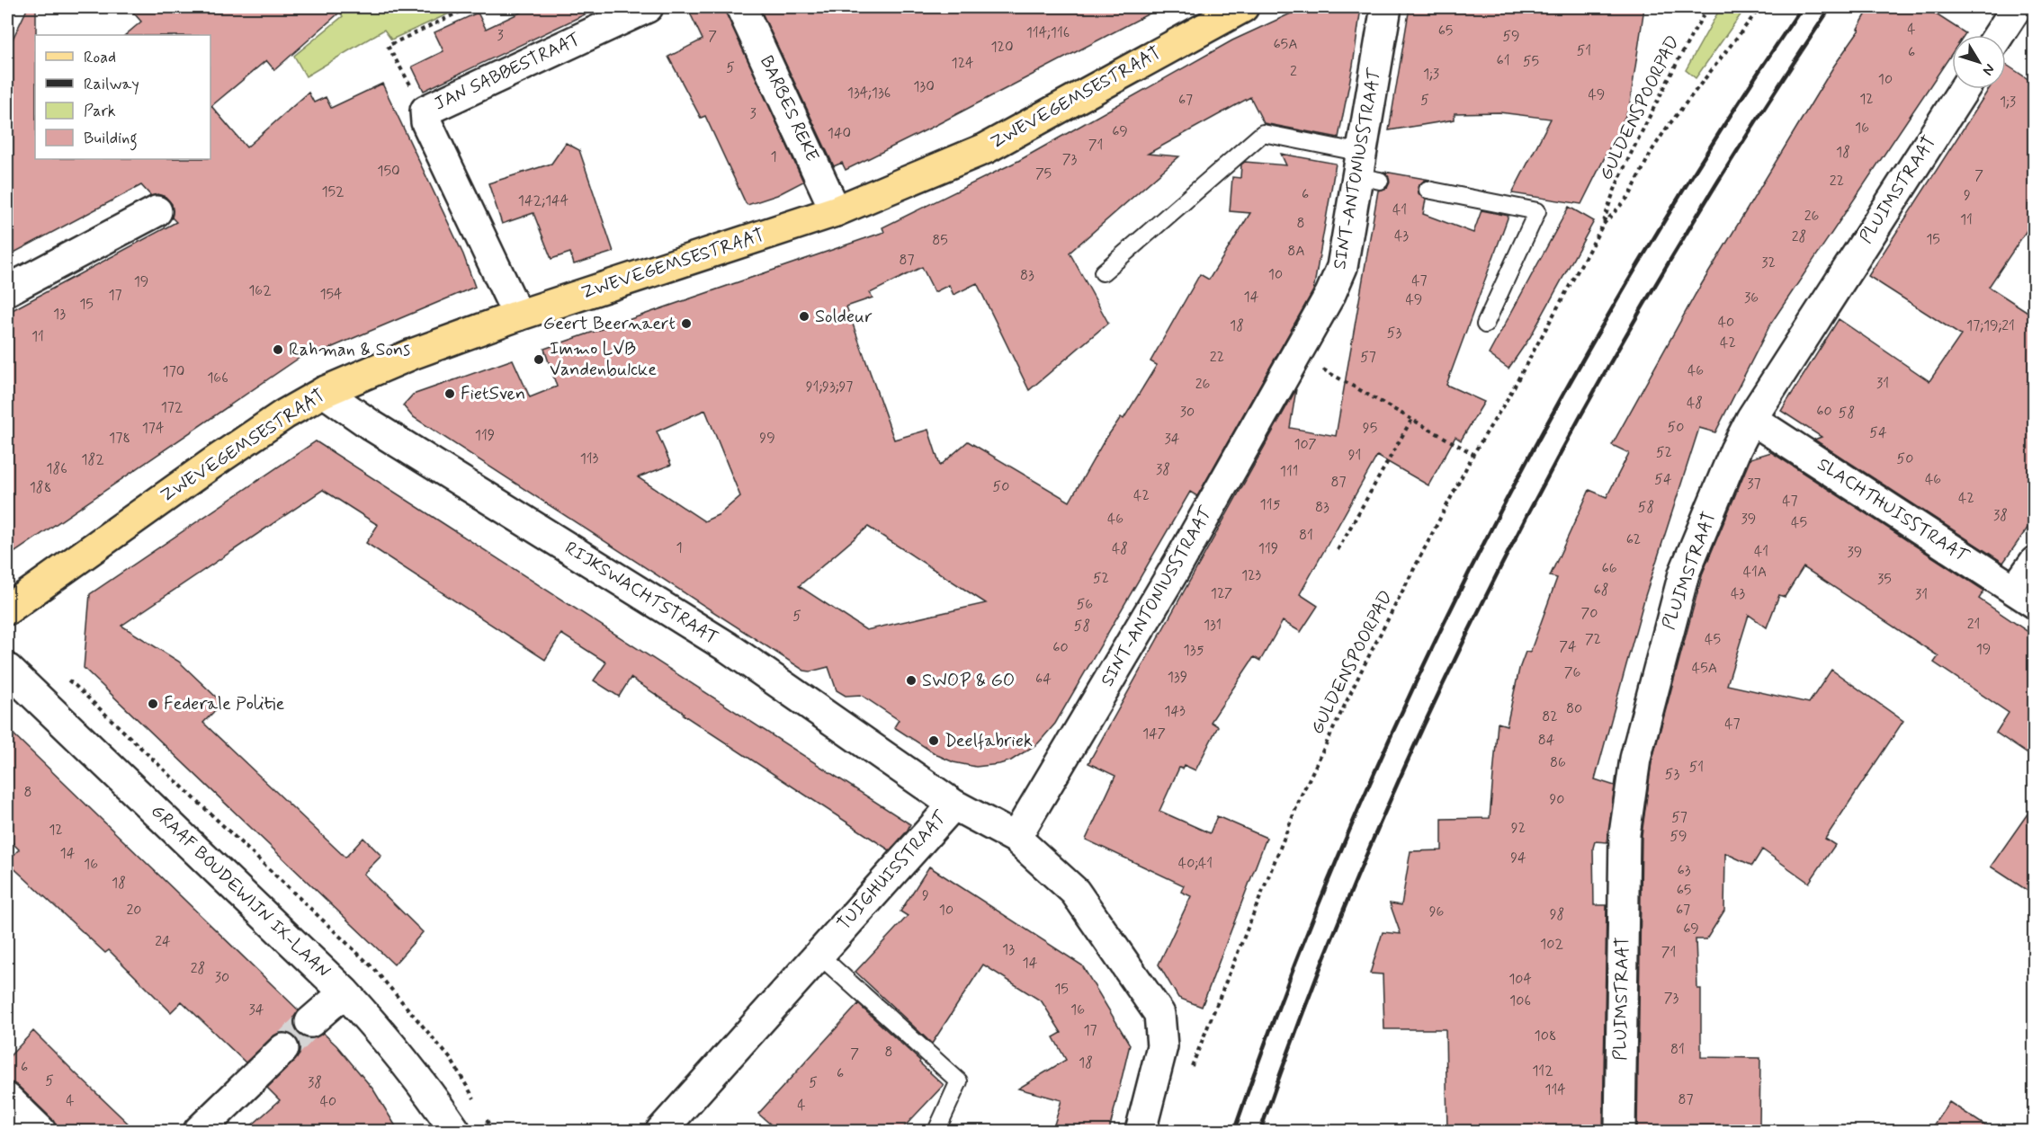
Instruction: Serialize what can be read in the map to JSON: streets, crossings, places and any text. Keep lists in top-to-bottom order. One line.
{"streets":{"main road":["ZWEVEGEMSESTRAAT"],"street":["JAN SABBESTRAAT","BARBES REKE","SINT-ANTONIUSSTRAAT","PLUIMSTRAAT","SLACHTHUISSTRAAT","RIJKSWACHTSTRAAT","TUIGHUISSTRAAT","GRAAF BOUDEWIJN IX-LAAN"],"path":["GULDENSPOORPAD"]},"crossings":[["JAN SABBESTRAAT","ZWEVEGEMSESTRAAT"],["ZWEVEGEMSESTRAAT","BARBES REKE"],["ZWEVEGEMSESTRAAT","RIJKSWACHTSTRAAT"],["SINT-ANTONIUSSTRAAT","TUIGHUISSTRAAT"],["PLUIMSTRAAT","SLACHTHUISSTRAAT"],["RIJKSWACHTSTRAAT","TUIGHUISSTRAAT"]],"places":["Soldeur","Geert Beernaert","Rahman & Sons","Immo LVB Vandenbulcke","FietSven","SWOP & GO","Federale Politie","Deelfabriek"],"house_numbers":["4","65","114;116","3","7","59","65A","120","51","6","61","55","124","5","2","1;3","10","130","134;136","49","12","67","5","1;3","3","16","69","140","71","18","1","73","150","75","7","22","152","6","9","142;144","41","26","11","8","43","28","15","85","8A","87","32","10","83","47","19","162","154","17","14","36","49","15","13","40","18","17;19;21","53","11","42","22","57","46","170","166","31","26","91;93;97","48","172","60","30","58","50","174","95","54","119","178","99","34","107","52","91","113","50","182","186","38","111","54","46","87","37","50","188","42","42","47","115","83","58","38","46","39","45","81","62","1","48","119","41","39","66","41A","123","52","35","68","127","43","31","56","70","5","21","131","58","72","45","74","60","19","135","45A","76","139","64","80","143","82","47","147","84","86","51","53","8","90","57","92","12","59","14","94","40;41","16","63","18","65","9","20","10","67","96","98","69","24","102","13","71","14","28","30","104","15","73","106","34","16","17","108","81","8","7","18","6","112","6","5","38","5","114","87","4","40","4"],"legend":["Road","Railway","Park","Building"],"north":"bottom right"}
